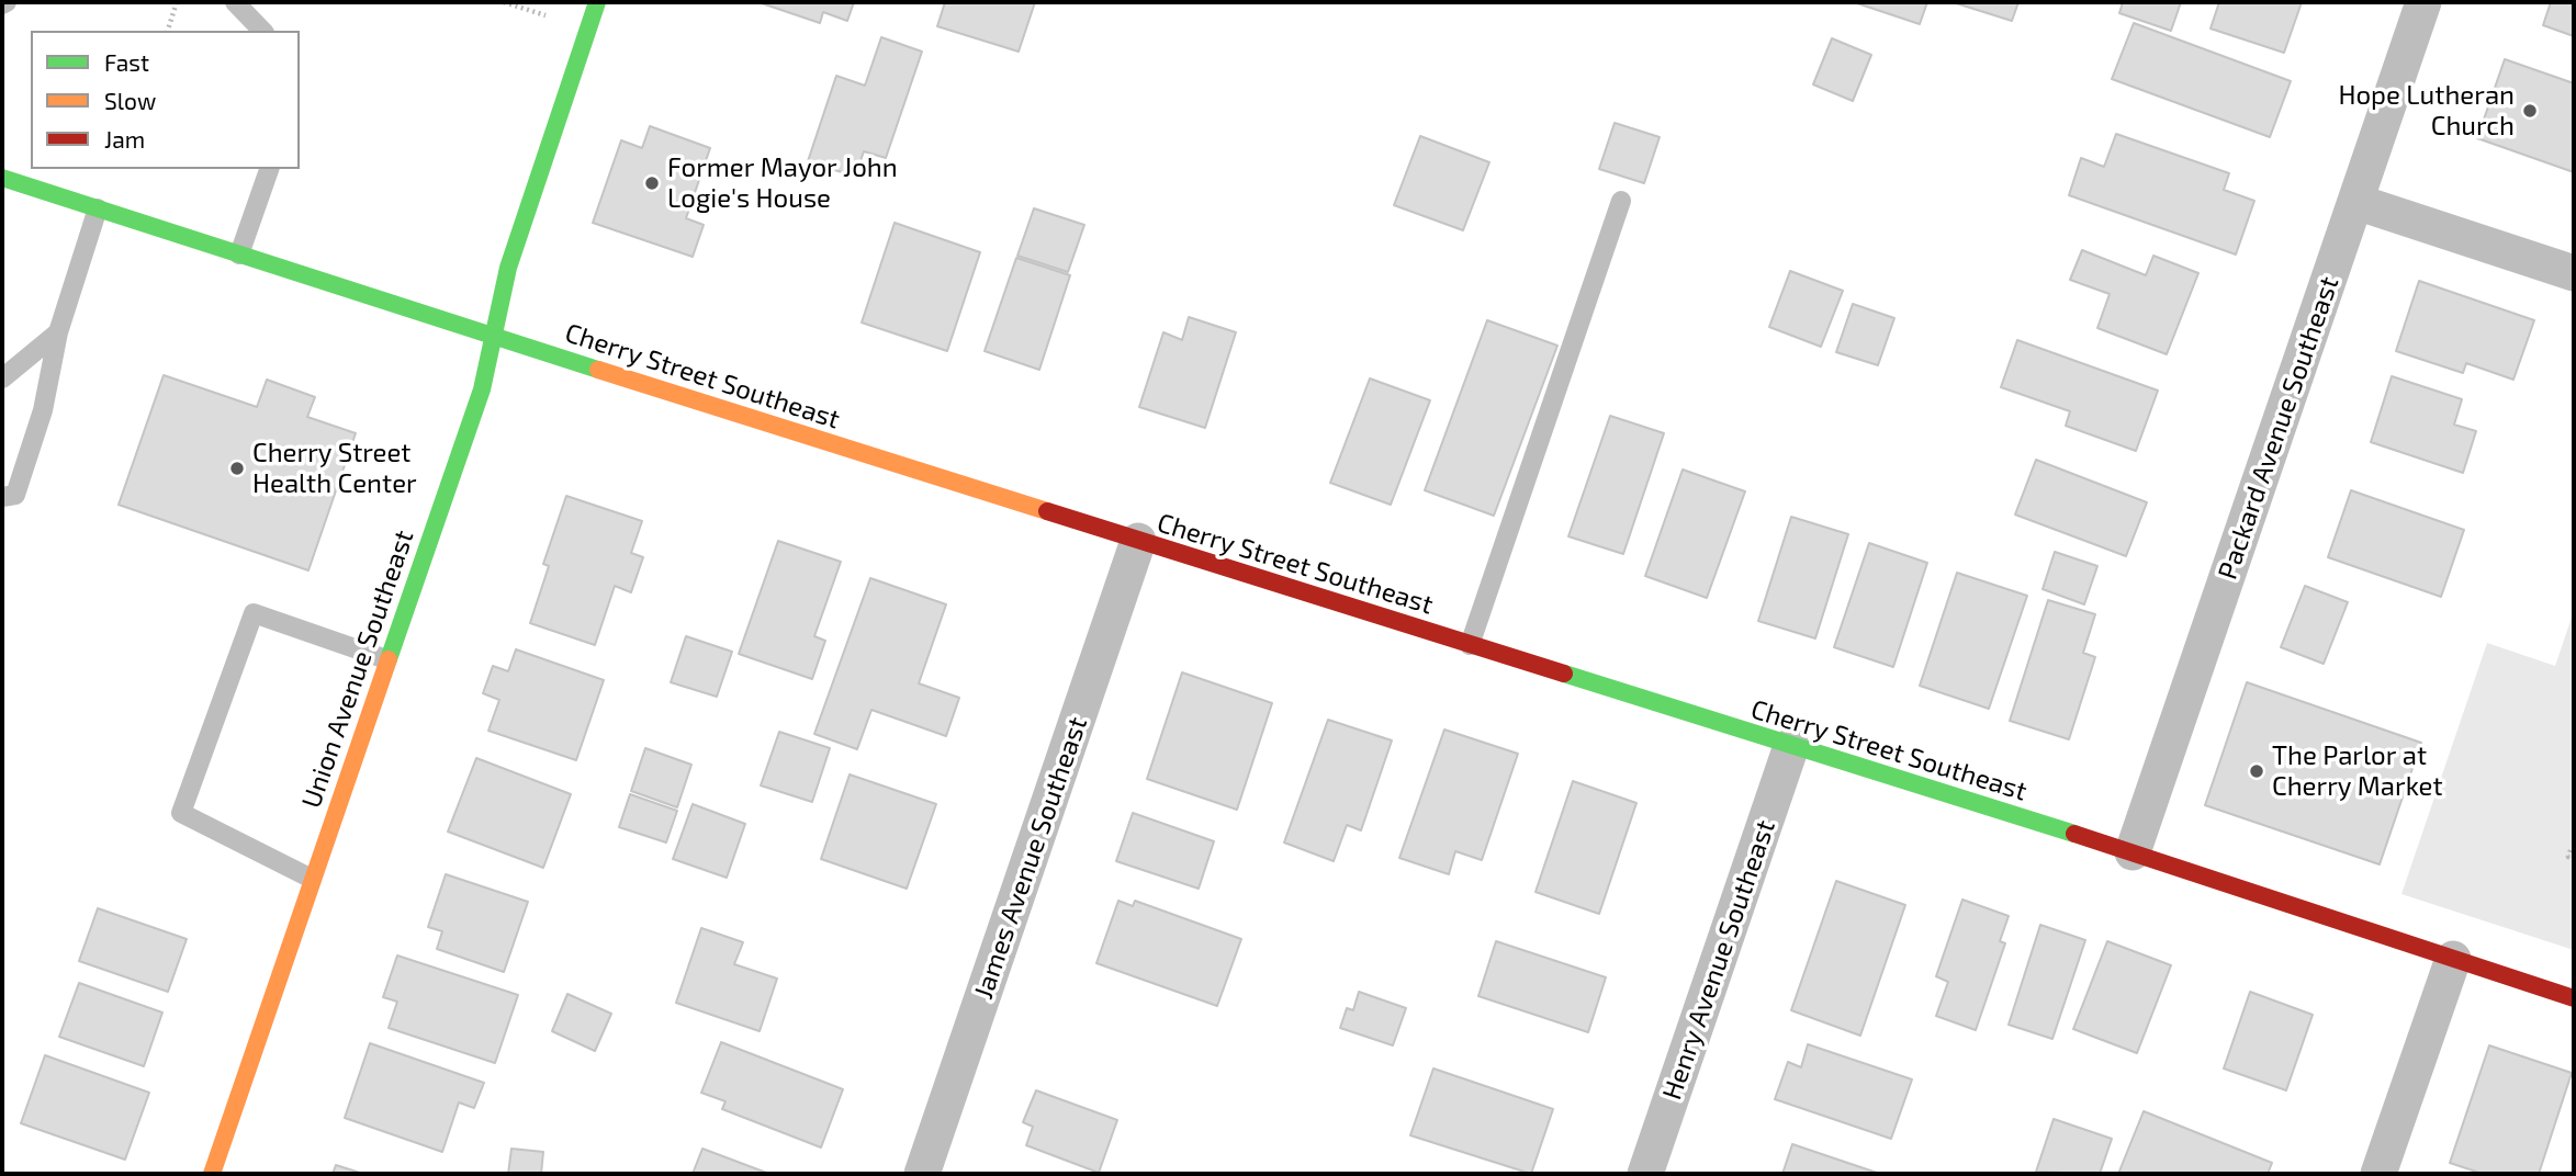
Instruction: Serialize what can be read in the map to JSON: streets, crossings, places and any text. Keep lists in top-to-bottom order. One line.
{"streets":{"street":["Cherry Street Southeast","Packard Avenue Southeast","Union Avenue Southeast","James Avenue Southeast","Henry Avenue Southeast"]},"crossings":[["Cherry Street Southeast","Packard Avenue Southeast"],["Cherry Street Southeast","Union Avenue Southeast"],["Cherry Street Southeast","James Avenue Southeast"],["Cherry Street Southeast","Henry Avenue Southeast"]],"places":["Hope Lutheran Church","Former Mayor John Logie's House","Cherry Street Health Center","The Parlor at Cherry Market"],"legend":["Fast","Slow","Jam"]}
